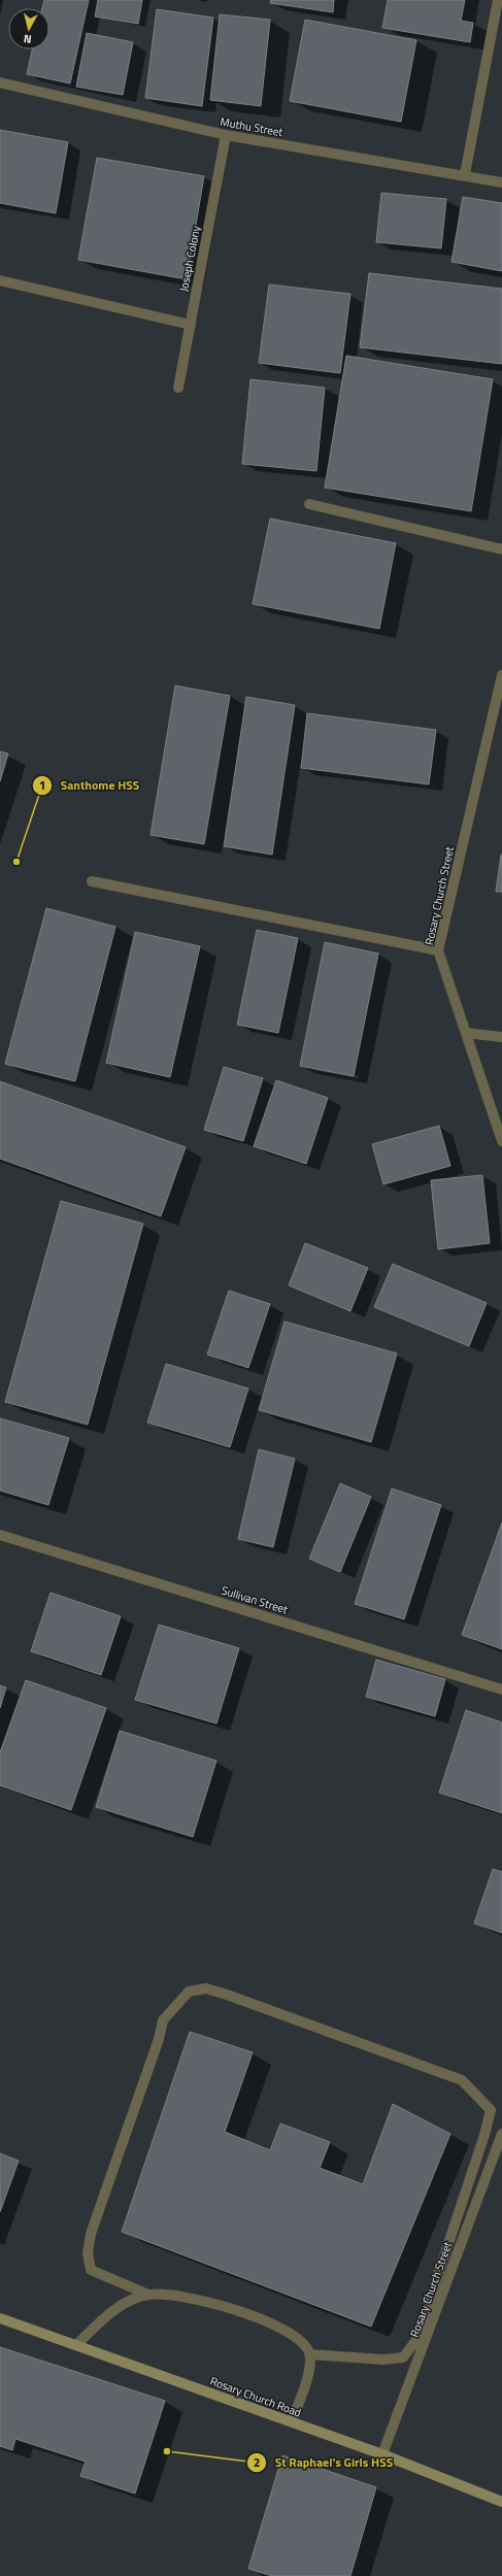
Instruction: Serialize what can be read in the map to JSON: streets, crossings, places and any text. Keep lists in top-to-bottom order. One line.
{"streets":{"main road":["Rosary Church Road"],"street":["Muthu Street","Joseph Colony","Rosary Church Street","Sullivan Street"]},"crossings":[["Muthu Street","Joseph Colony"],["Rosary Church Street","Rosary Church Road"]],"places":["Santhome HSS","St Raphael's Girls HSS"],"north":"bottom"}
